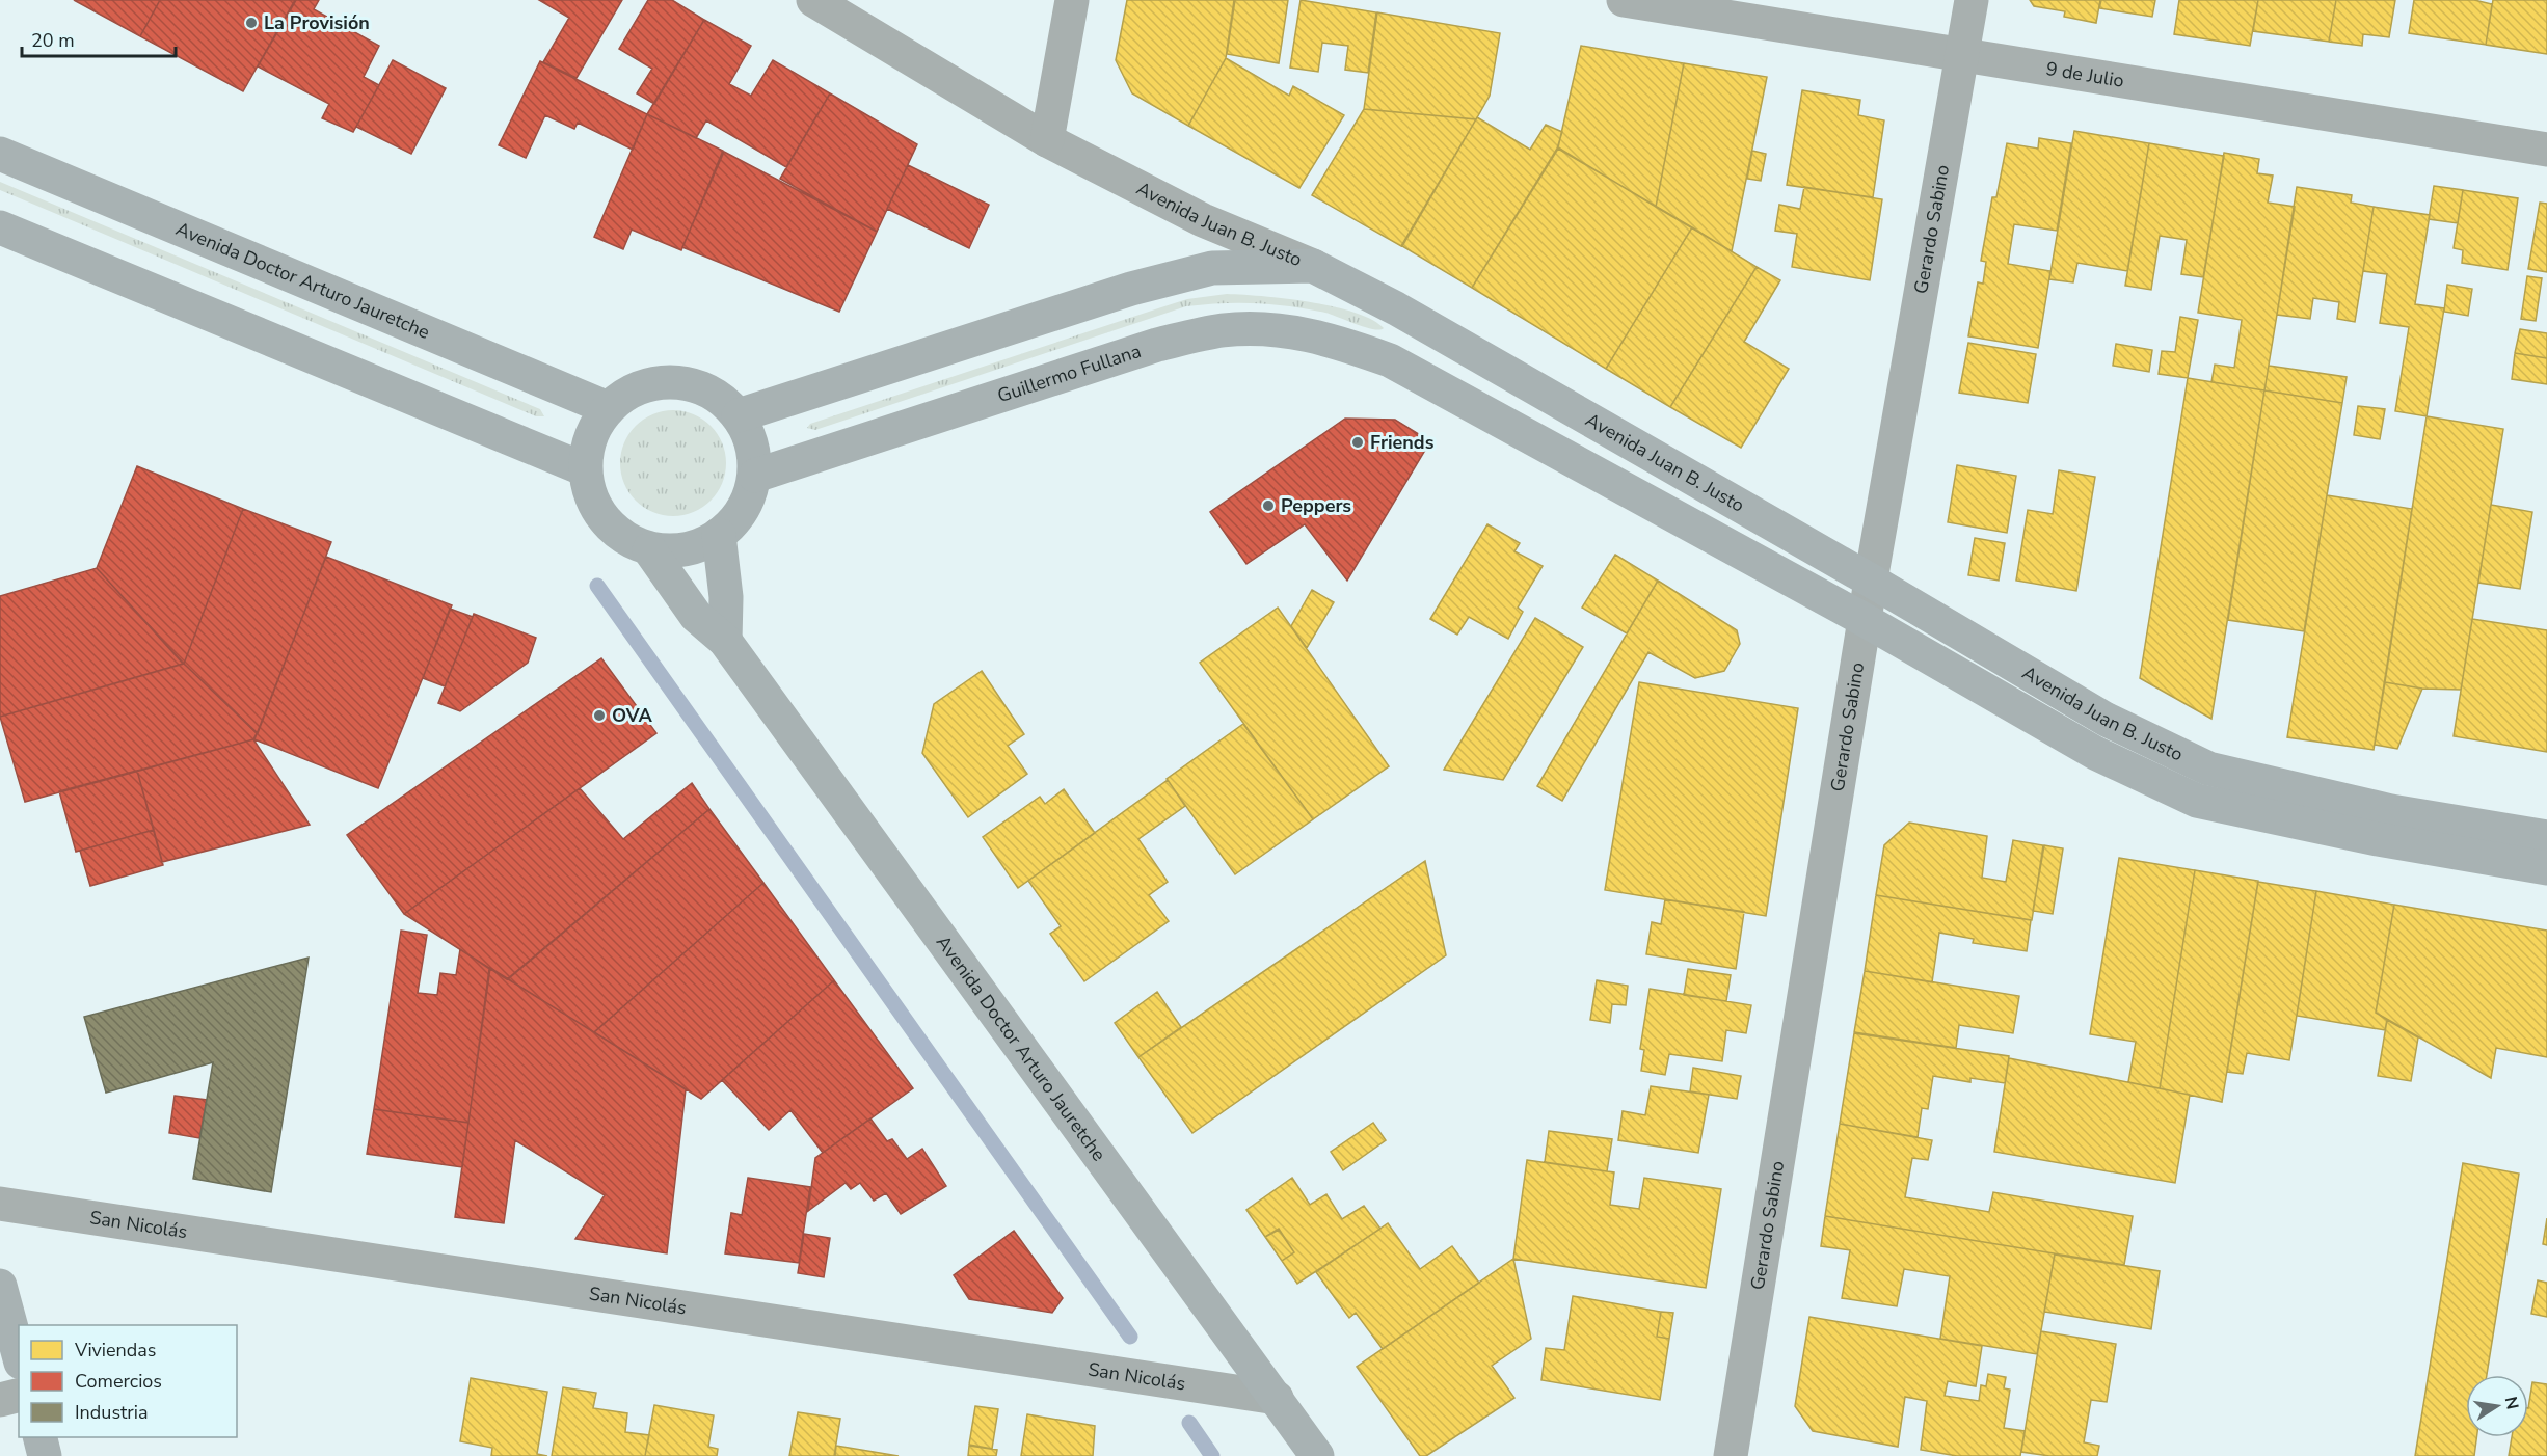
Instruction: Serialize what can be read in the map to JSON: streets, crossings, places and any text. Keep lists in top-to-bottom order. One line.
{"streets":{"main road":["Avenida Juan B. Justo","Avenida Doctor Arturo Jauretche","Guillermo Fullana"],"street":["9 de Julio","Gerardo Sabino","San Nicolás"]},"crossings":[["9 de Julio","Gerardo Sabino"],["Avenida Juan B. Justo","Gerardo Sabino"],["Avenida Juan B. Justo","Guillermo Fullana"],["Avenida Doctor Arturo Jauretche","Guillermo Fullana"],["Avenida Doctor Arturo Jauretche","San Nicolás"]],"places":["La Provisión","Friends","Peppers","OVA"],"legend":["Viviendas","Comercios","Industria"],"scale_bar":"20 m","north":"right"}
